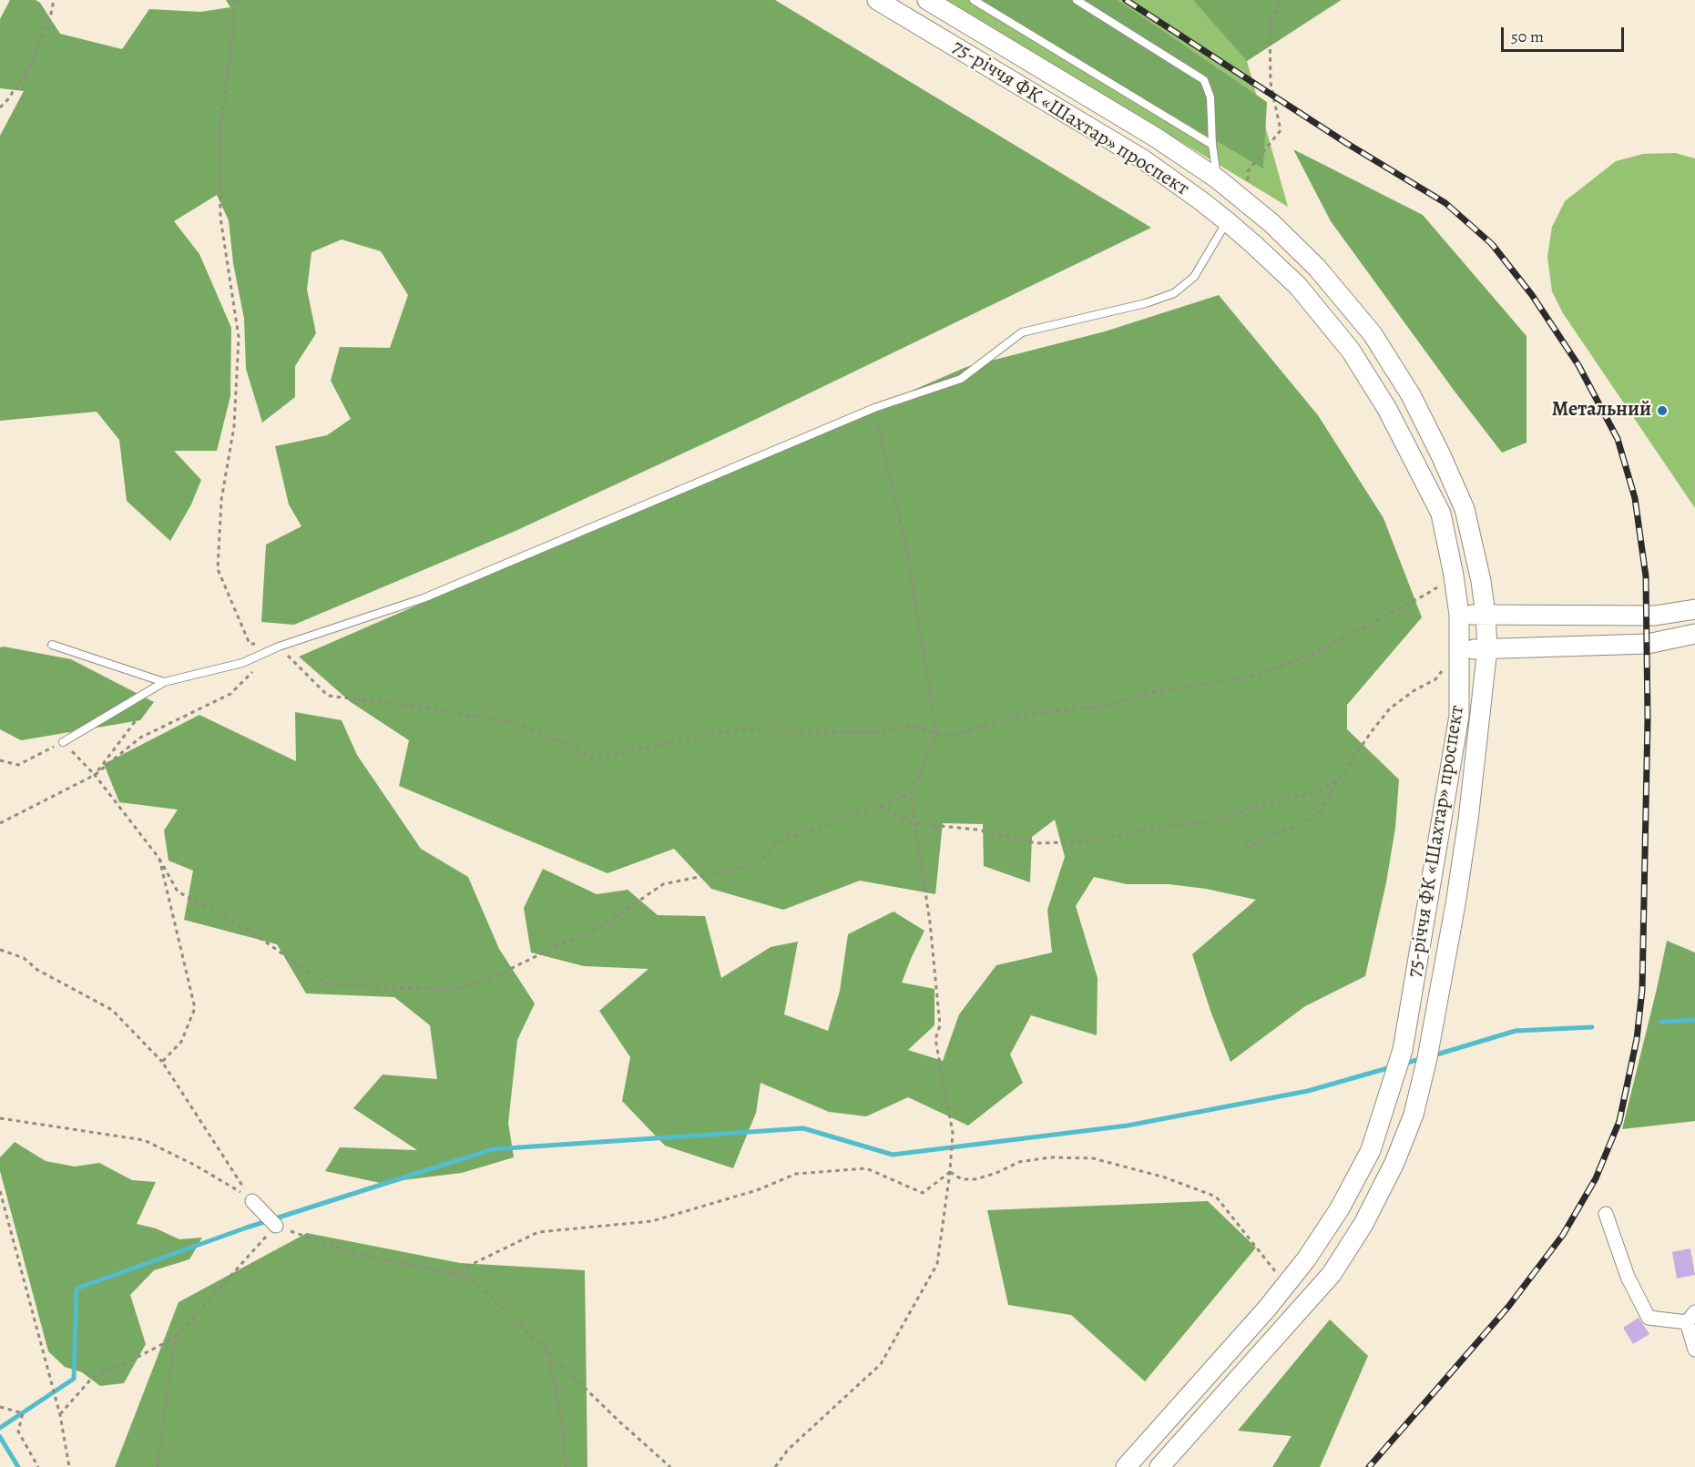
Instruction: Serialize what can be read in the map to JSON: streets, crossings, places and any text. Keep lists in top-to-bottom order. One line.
{"streets":{"main road":["75-річчя ФК «Шахтар» проспект"]},"places":["Метальний"],"scale_bar":"50 m"}
